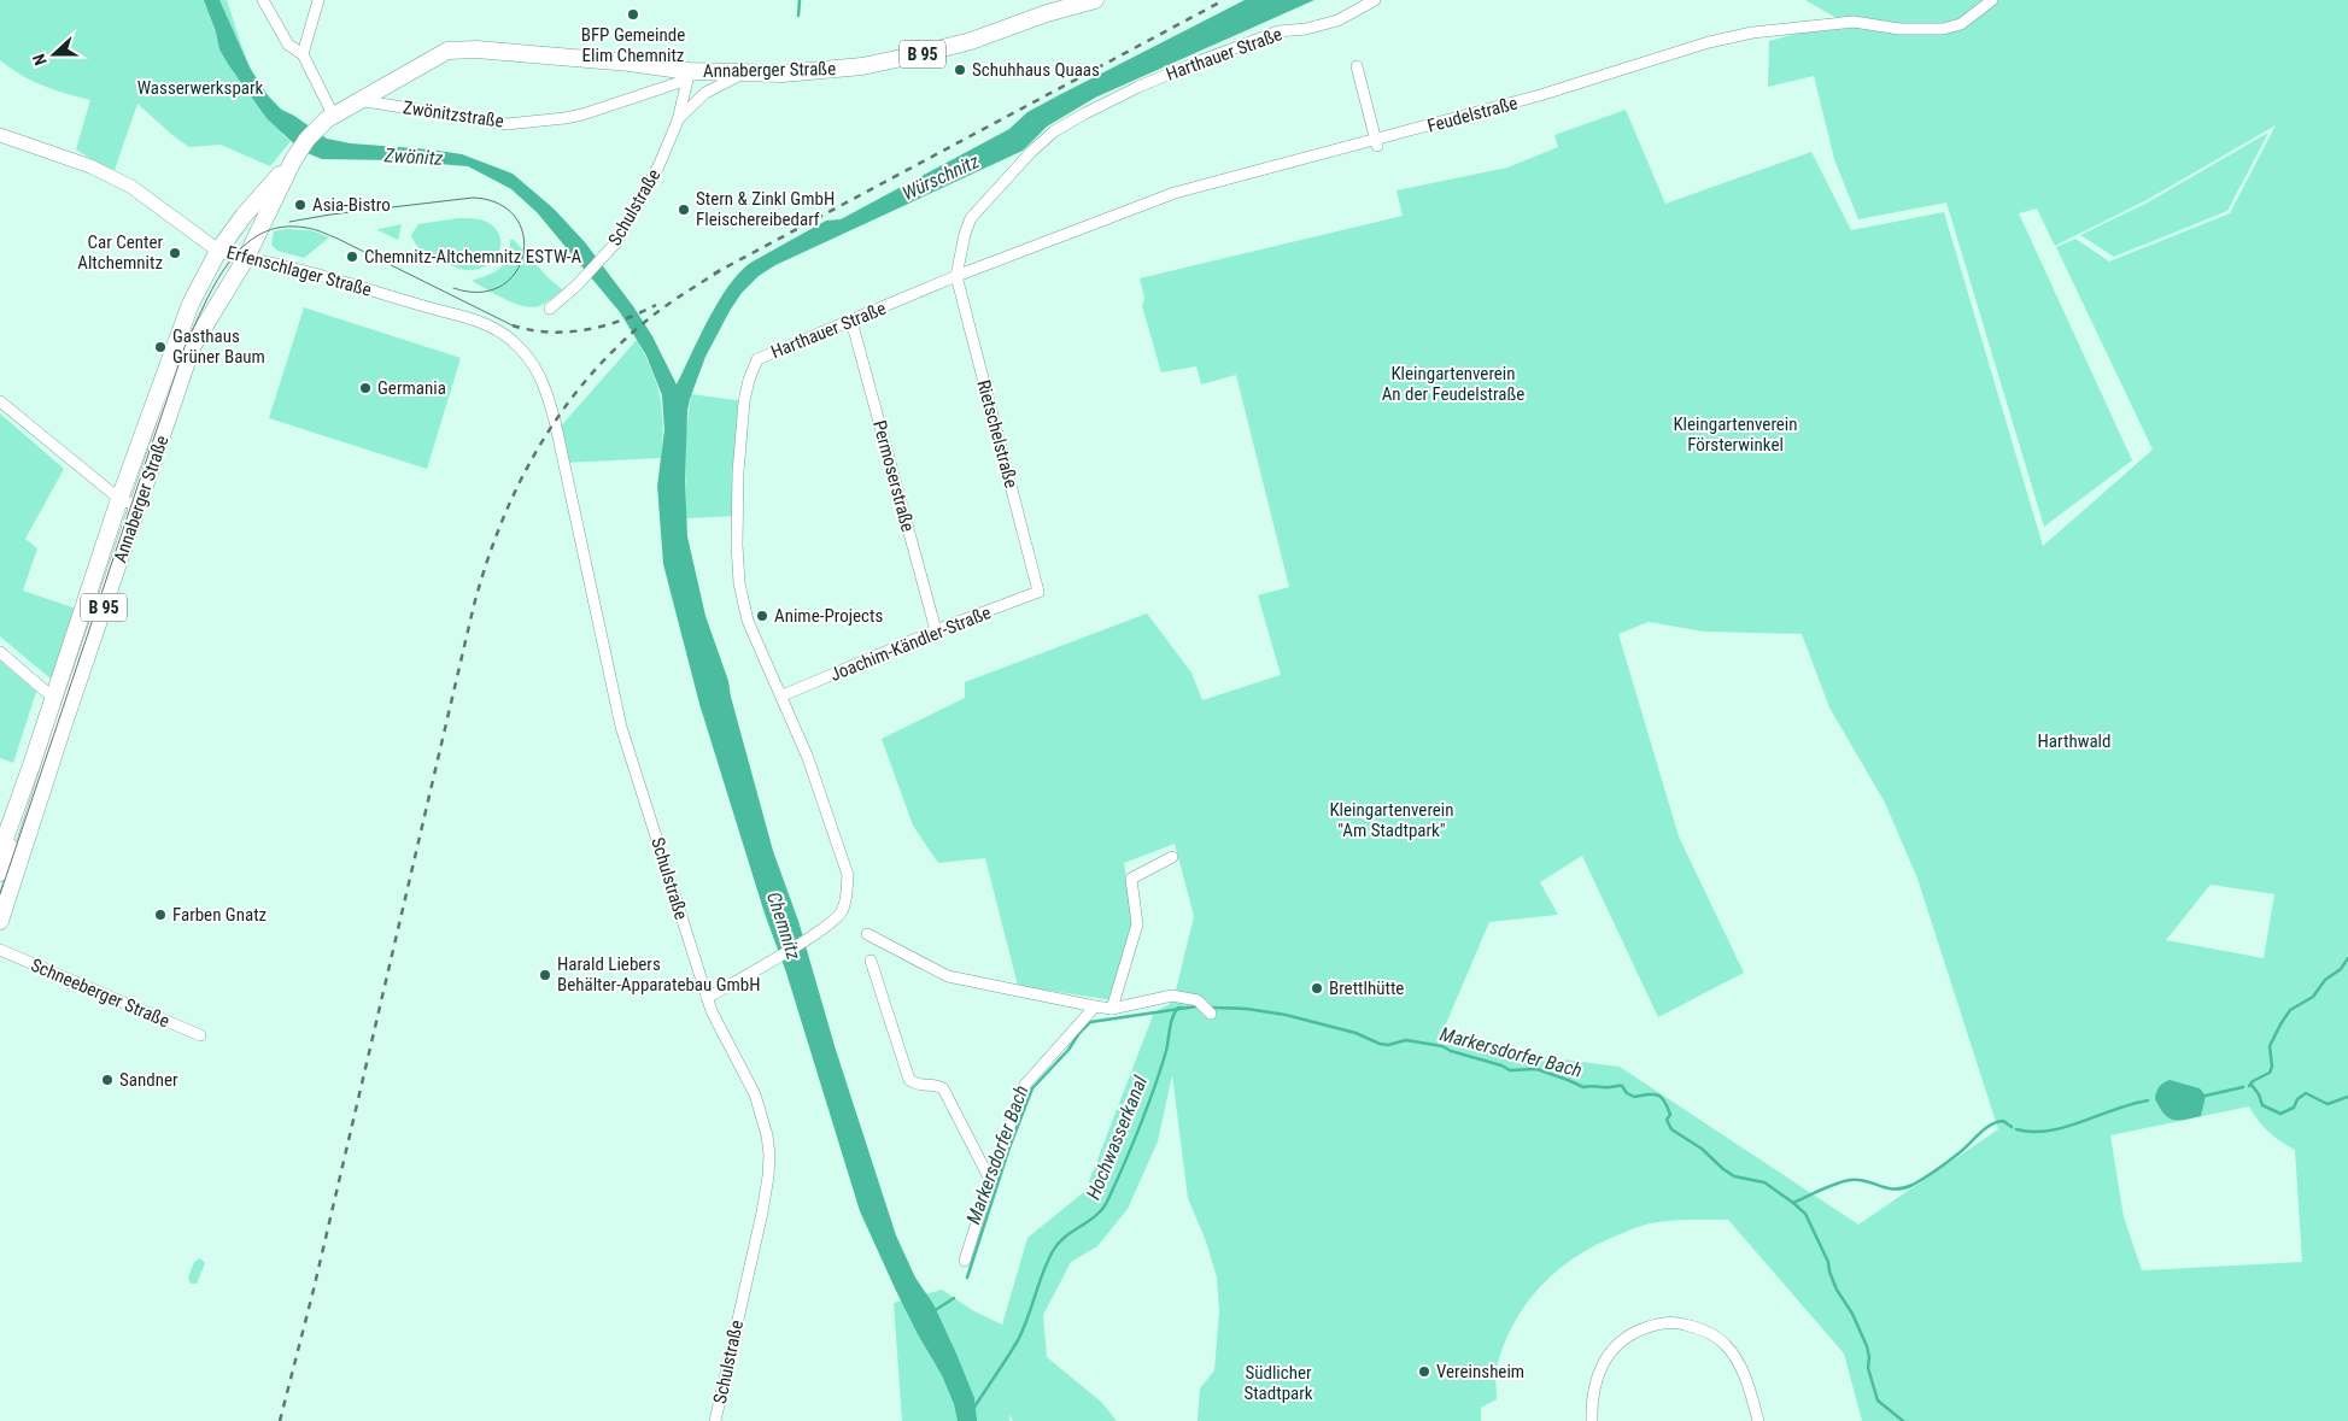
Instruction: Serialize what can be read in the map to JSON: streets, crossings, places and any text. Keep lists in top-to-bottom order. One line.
{"streets":{"main road":["B 95","Annaberger Straße","Erfenschlager Straße"],"street":["Harthauer Straße","Zwönitzstraße","Feudelstraße","Schulstraße","Rietschelstraße","Permoserstraße","Joachim-Kändler-Straße","Schneeberger Straße"]},"crossings":[["B 95","Annaberger Straße"],["Harthauer Straße","Feudelstraße"],["Harthauer Straße","Schulstraße"],["Harthauer Straße","Rietschelstraße"],["Harthauer Straße","Permoserstraße"],["Harthauer Straße","Joachim-Kändler-Straße"],["Annaberger Straße","Zwönitzstraße"],["Annaberger Straße","Schulstraße"],["Annaberger Straße","Erfenschlager Straße"],["Zwönitzstraße","Schulstraße"],["Feudelstraße","Rietschelstraße"],["Schulstraße","Erfenschlager Straße"],["Rietschelstraße","Joachim-Kändler-Straße"],["Permoserstraße","Joachim-Kändler-Straße"]],"water":["Zwönitz","Würschnitz","Chemnitz","Markersdorfer Bach","Hochwasserkanal"],"parks":["Wasserwerkspark","Kleingartenverein An der Feudelstraße","Kleingartenverein Försterwinkel","Harthwald","Kleingartenverein \"Am Stadtpark\"","Südlicher Stadtpark"],"places":["BFP Gemeinde Elim Chemnitz","Schuhhaus Quaas","Asia-Bistro","Stern & Zinkl GmbH Fleischereibedarf","Car Center Altchemnitz","Chemnitz-Altchemnitz ESTW-A","Gasthaus Grüner Baum","Germania","Anime-Projects","Farben Gnatz","Harald Liebers Behälter-Apparatebau GmbH","Brettlhütte","Sandner","Vereinsheim"],"north":"left"}
